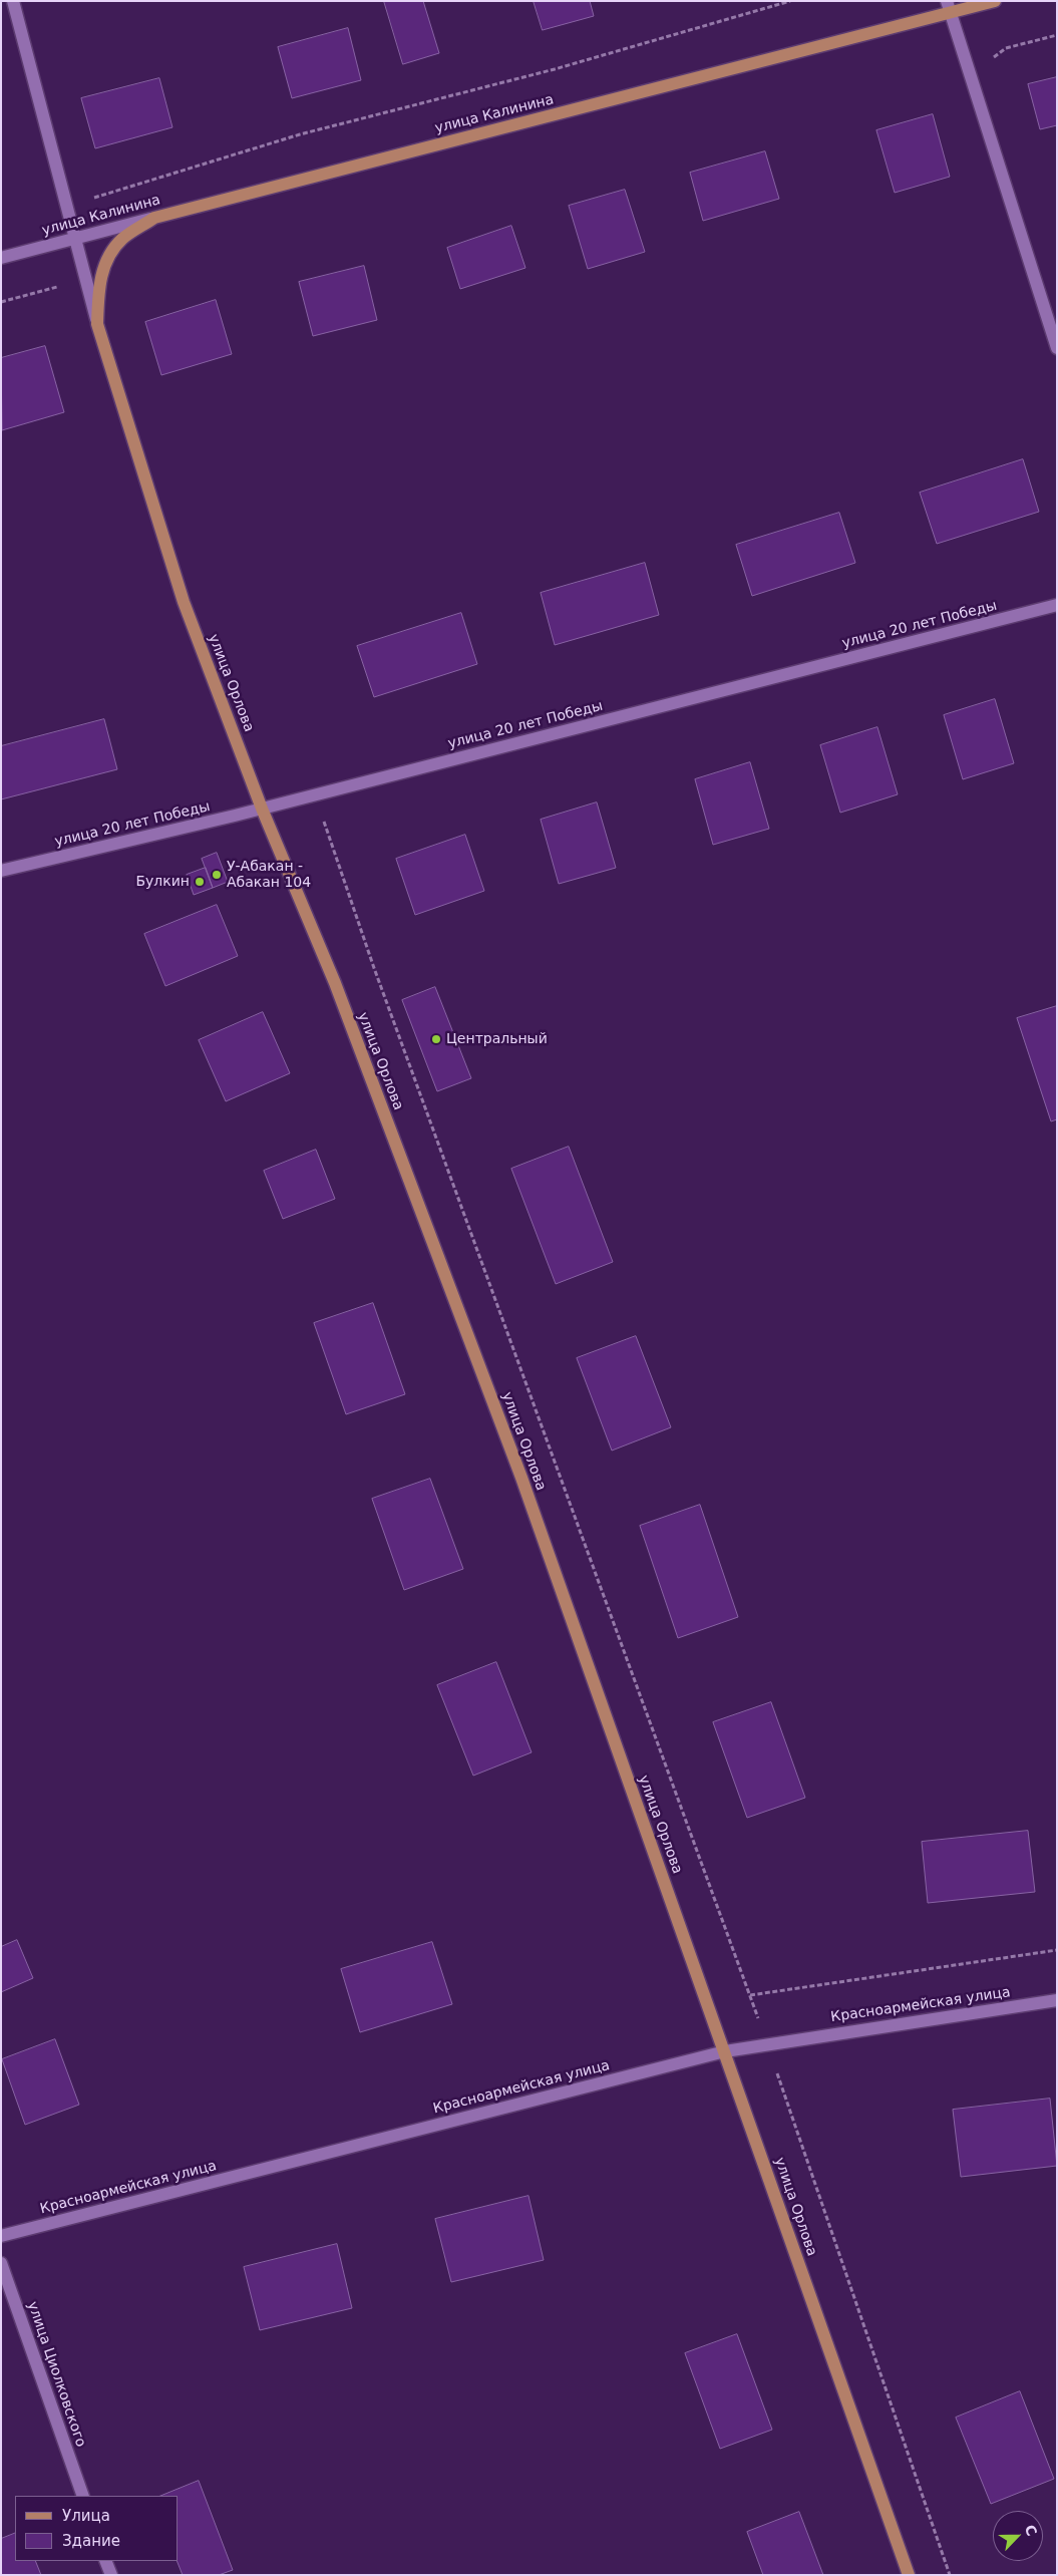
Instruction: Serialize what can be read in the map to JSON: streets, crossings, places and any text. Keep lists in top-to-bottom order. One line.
{"streets":{"main road":["улица Калинина","улица Орлова"],"street":["улица 20 лет Победы","Красноармейская улица","улица Циолковского"]},"crossings":[["улица 20 лет Победы","улица Орлова"],["улица Орлова","Красноармейская улица"]],"places":["У-Абакан - Абакан 104","Булкин","Центральный"],"legend":["Улица","Здание"],"north":"top right"}
